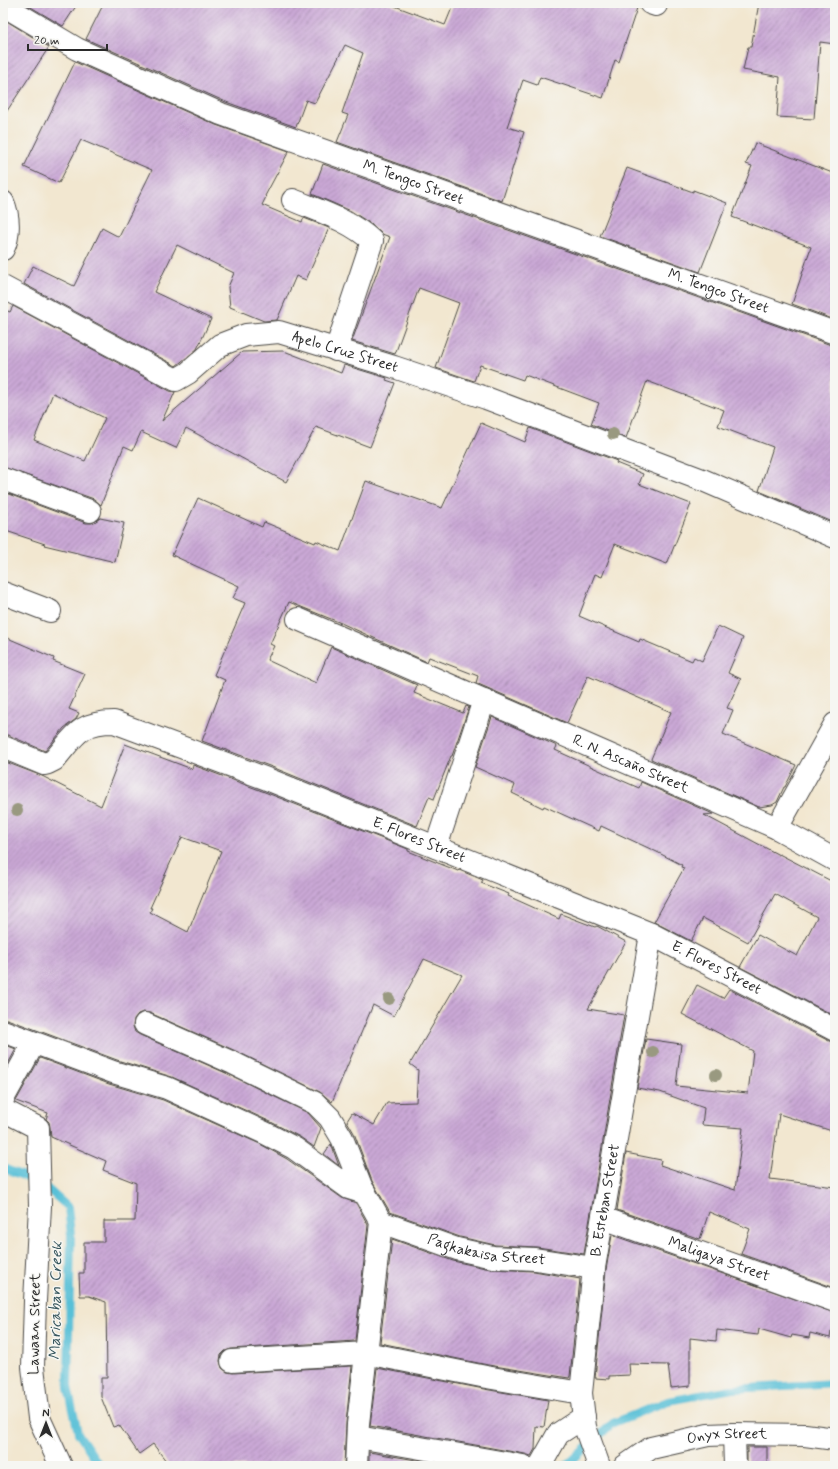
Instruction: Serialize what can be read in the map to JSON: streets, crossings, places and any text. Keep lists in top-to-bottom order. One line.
{"streets":{"street":["M. Tengco Street","Apelo Cruz Street","R. N. Ascaño Street","E. Flores Street","B. Esteban Street","Pagkakaisa Street","Maligaya Street","Lawaan Street","Onyx Street"]},"crossings":[["E. Flores Street","B. Esteban Street"],["B. Esteban Street","Pagkakaisa Street"],["B. Esteban Street","Maligaya Street"]],"water":["Maricaban Creek"],"scale_bar":"20 m","north":"top"}
